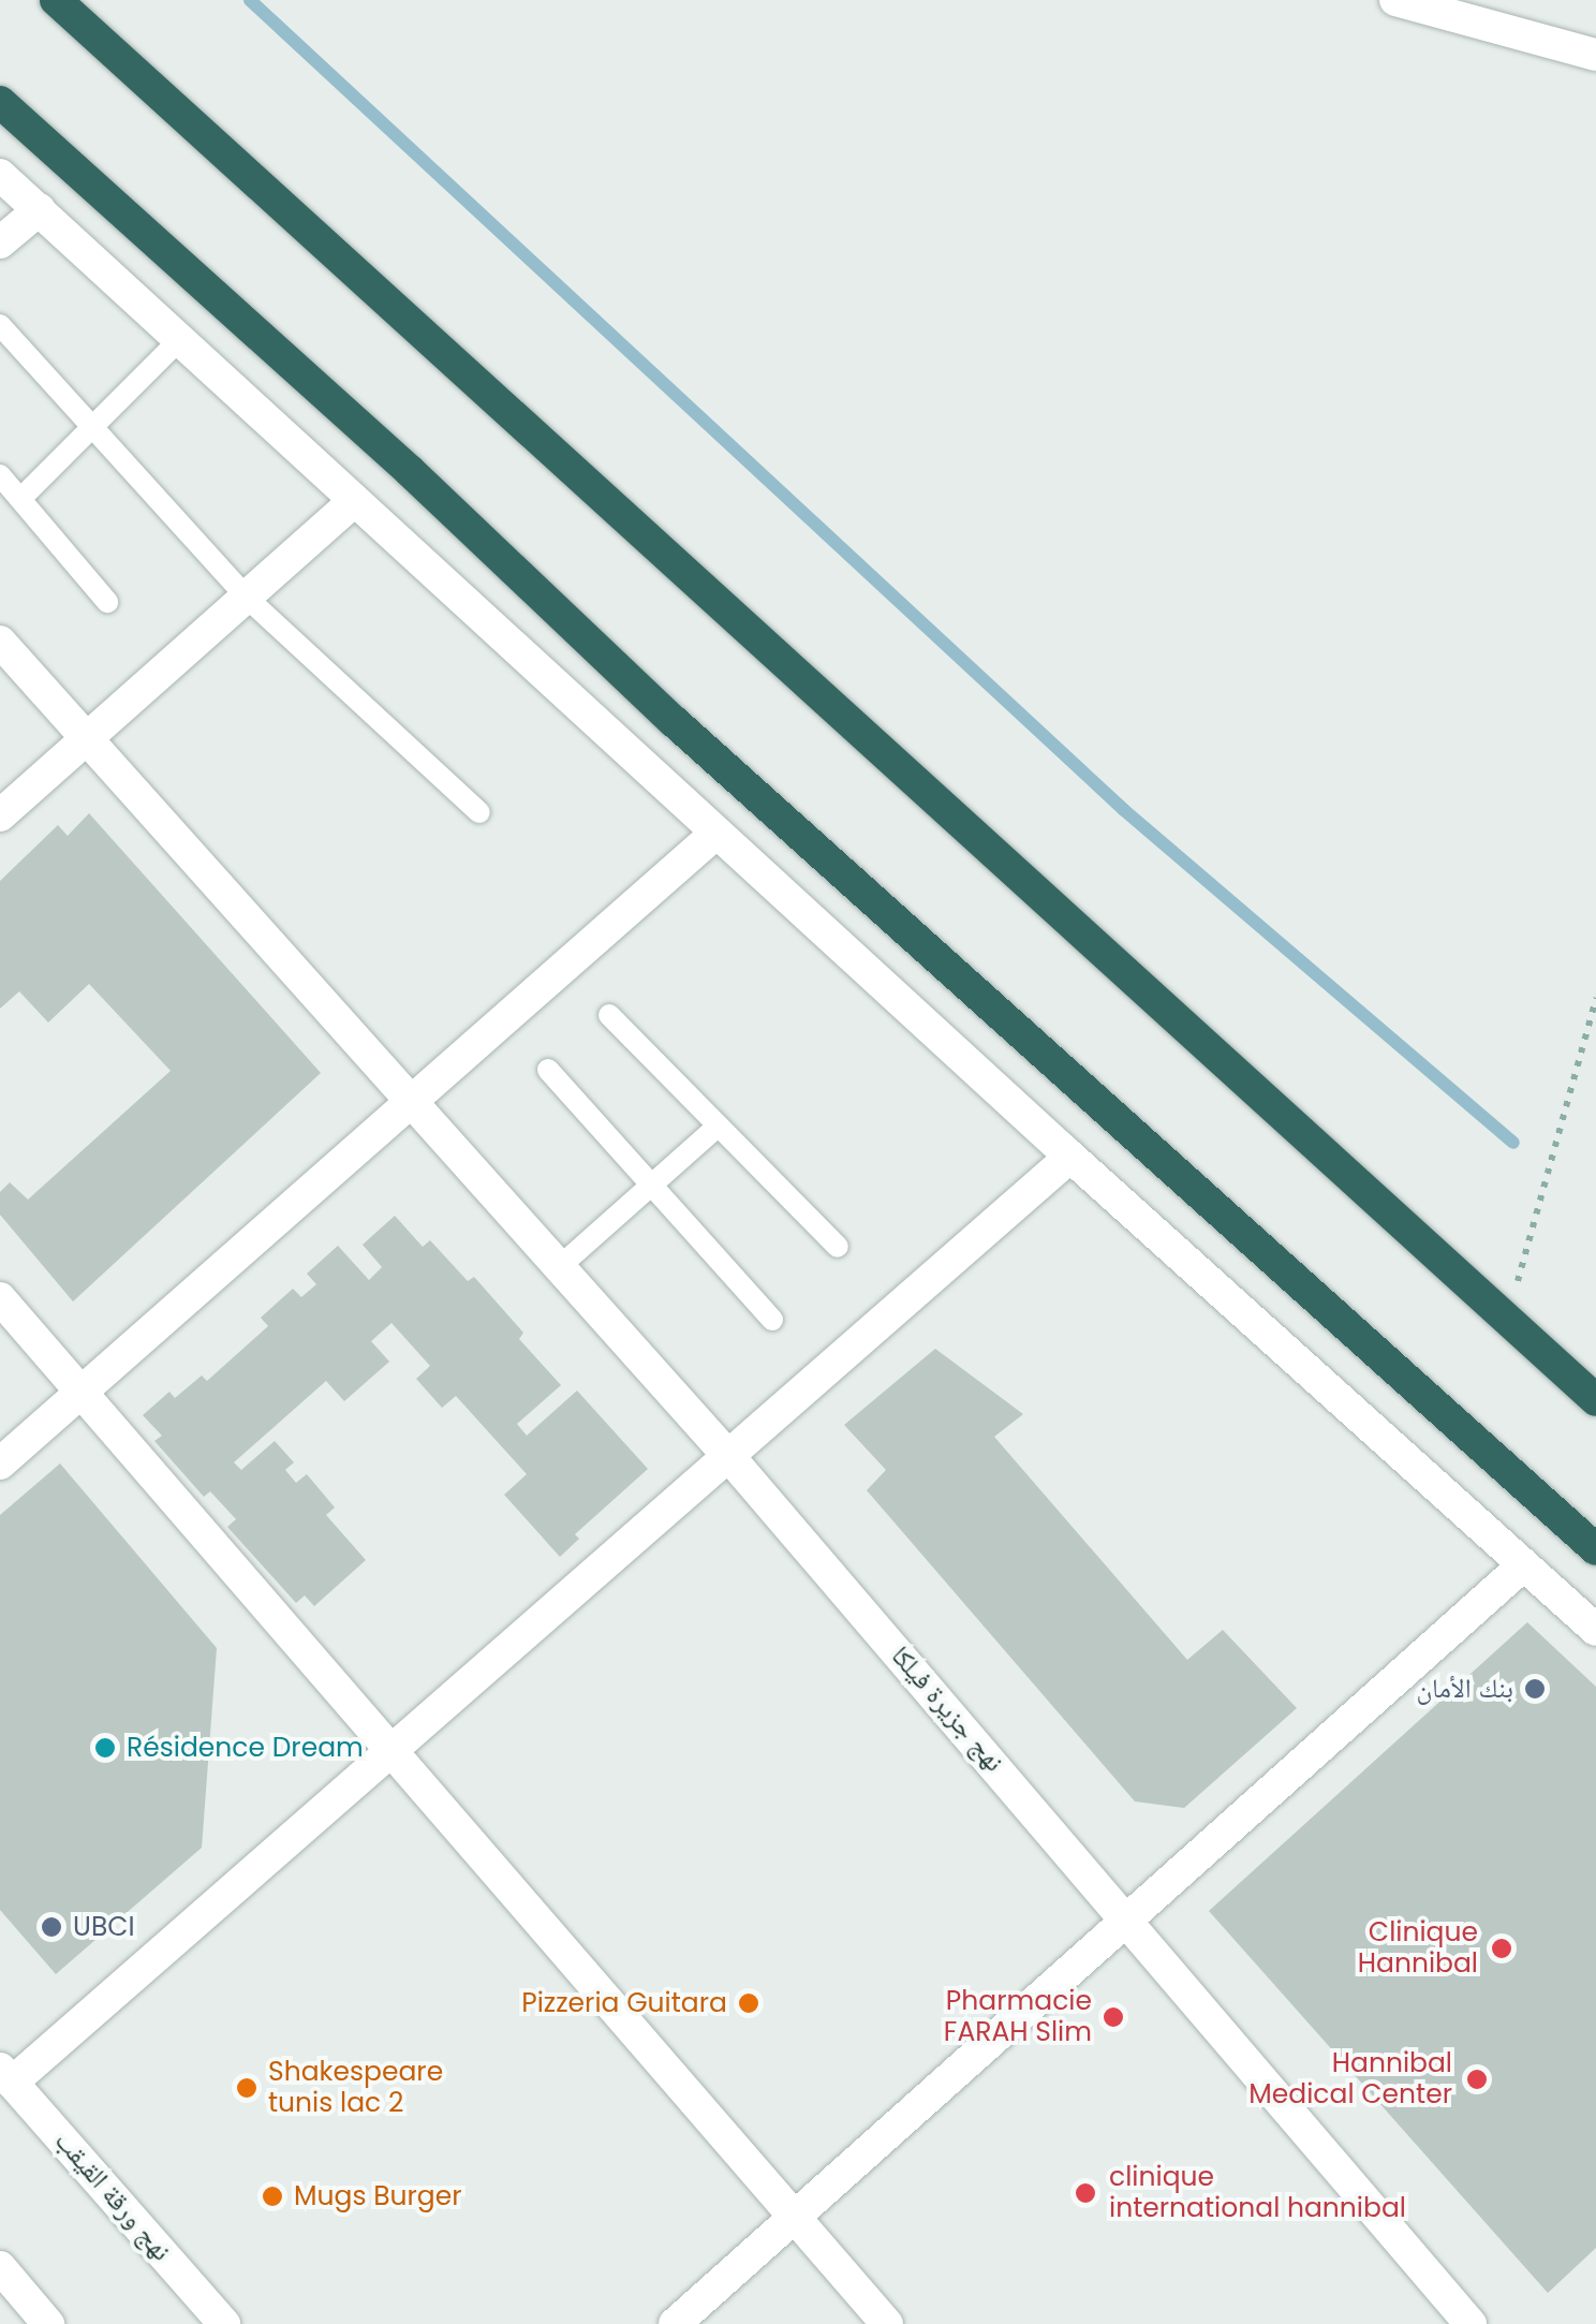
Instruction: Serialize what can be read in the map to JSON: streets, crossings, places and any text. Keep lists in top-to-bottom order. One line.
{"streets":{"street":["نهج جزيرة فيلكا","نهج ورقة القيقب"]},"places":["بنك الأمان","Résidence Dream","UBCI","Clinique Hannibal","Pizzeria Guitara","Pharmacie FARAH Slim","Hannibal Medical Center","Shakespeare tunis lac 2","clinique international hannibal","Mugs Burger"]}
